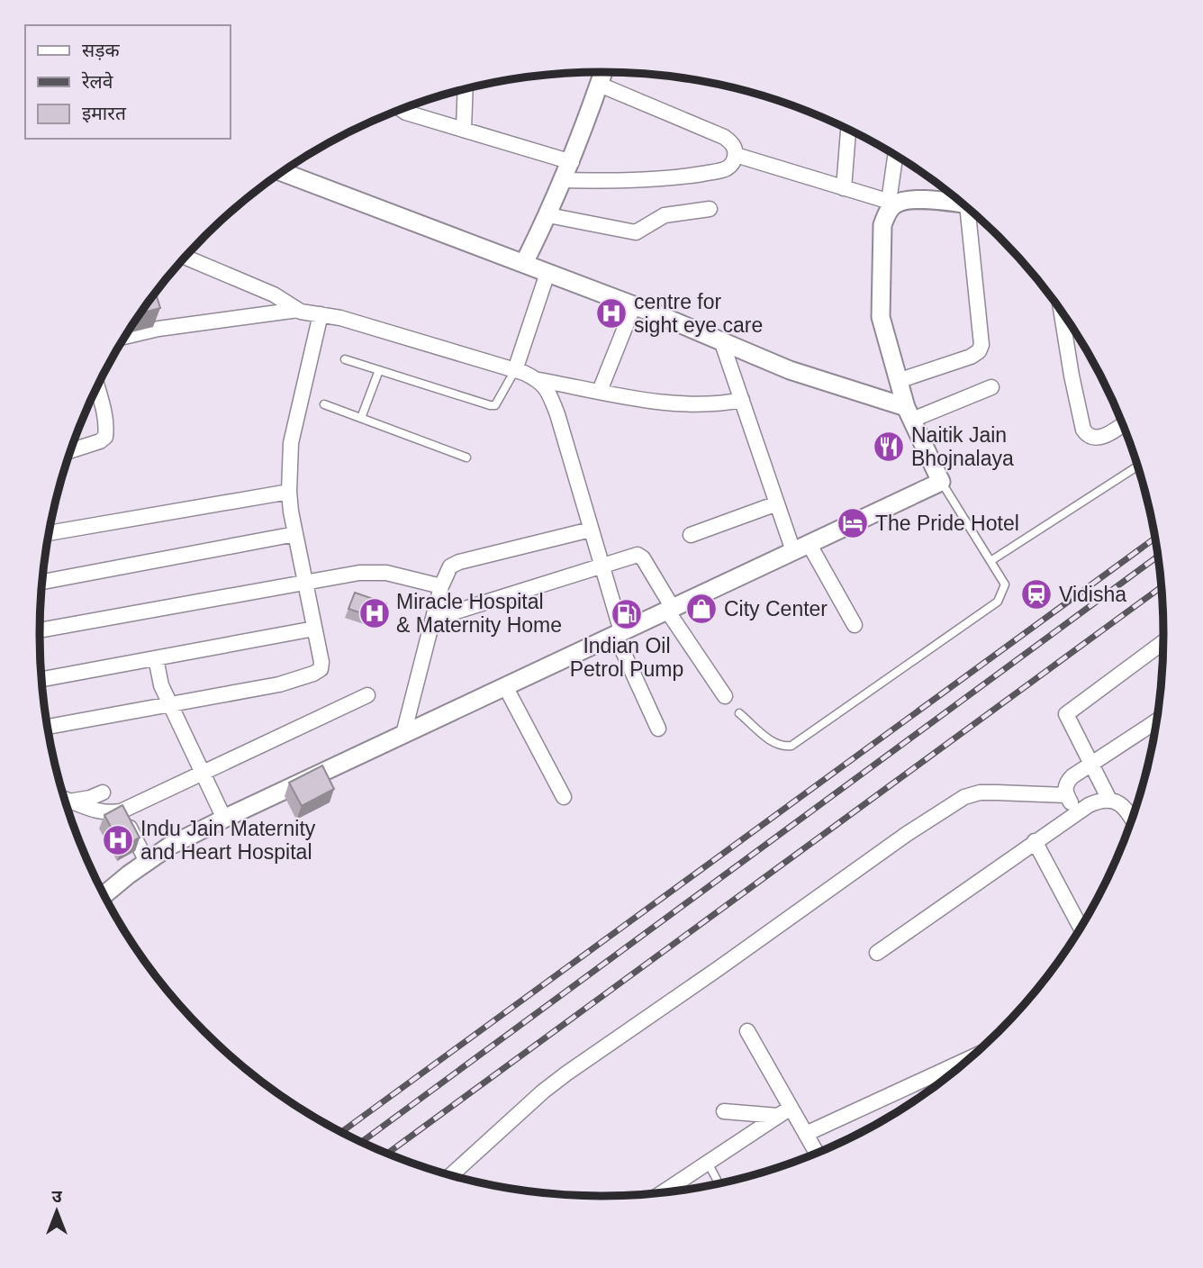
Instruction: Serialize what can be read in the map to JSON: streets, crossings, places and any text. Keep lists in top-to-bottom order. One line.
{"places":{"hospital":["centre for sight eye care","Miracle Hospital & Maternity Home","Indu Jain Maternity and Heart Hospital"],"restaurant":["Naitik Jain Bhojnalaya"],"hotel":["The Pride Hotel"],"station":["Vidisha"],"shop":["City Center"],"fuel station":["Indian Oil Petrol Pump"]},"legend":["सड़क","रेलवे","इमारत"],"north":"top"}
